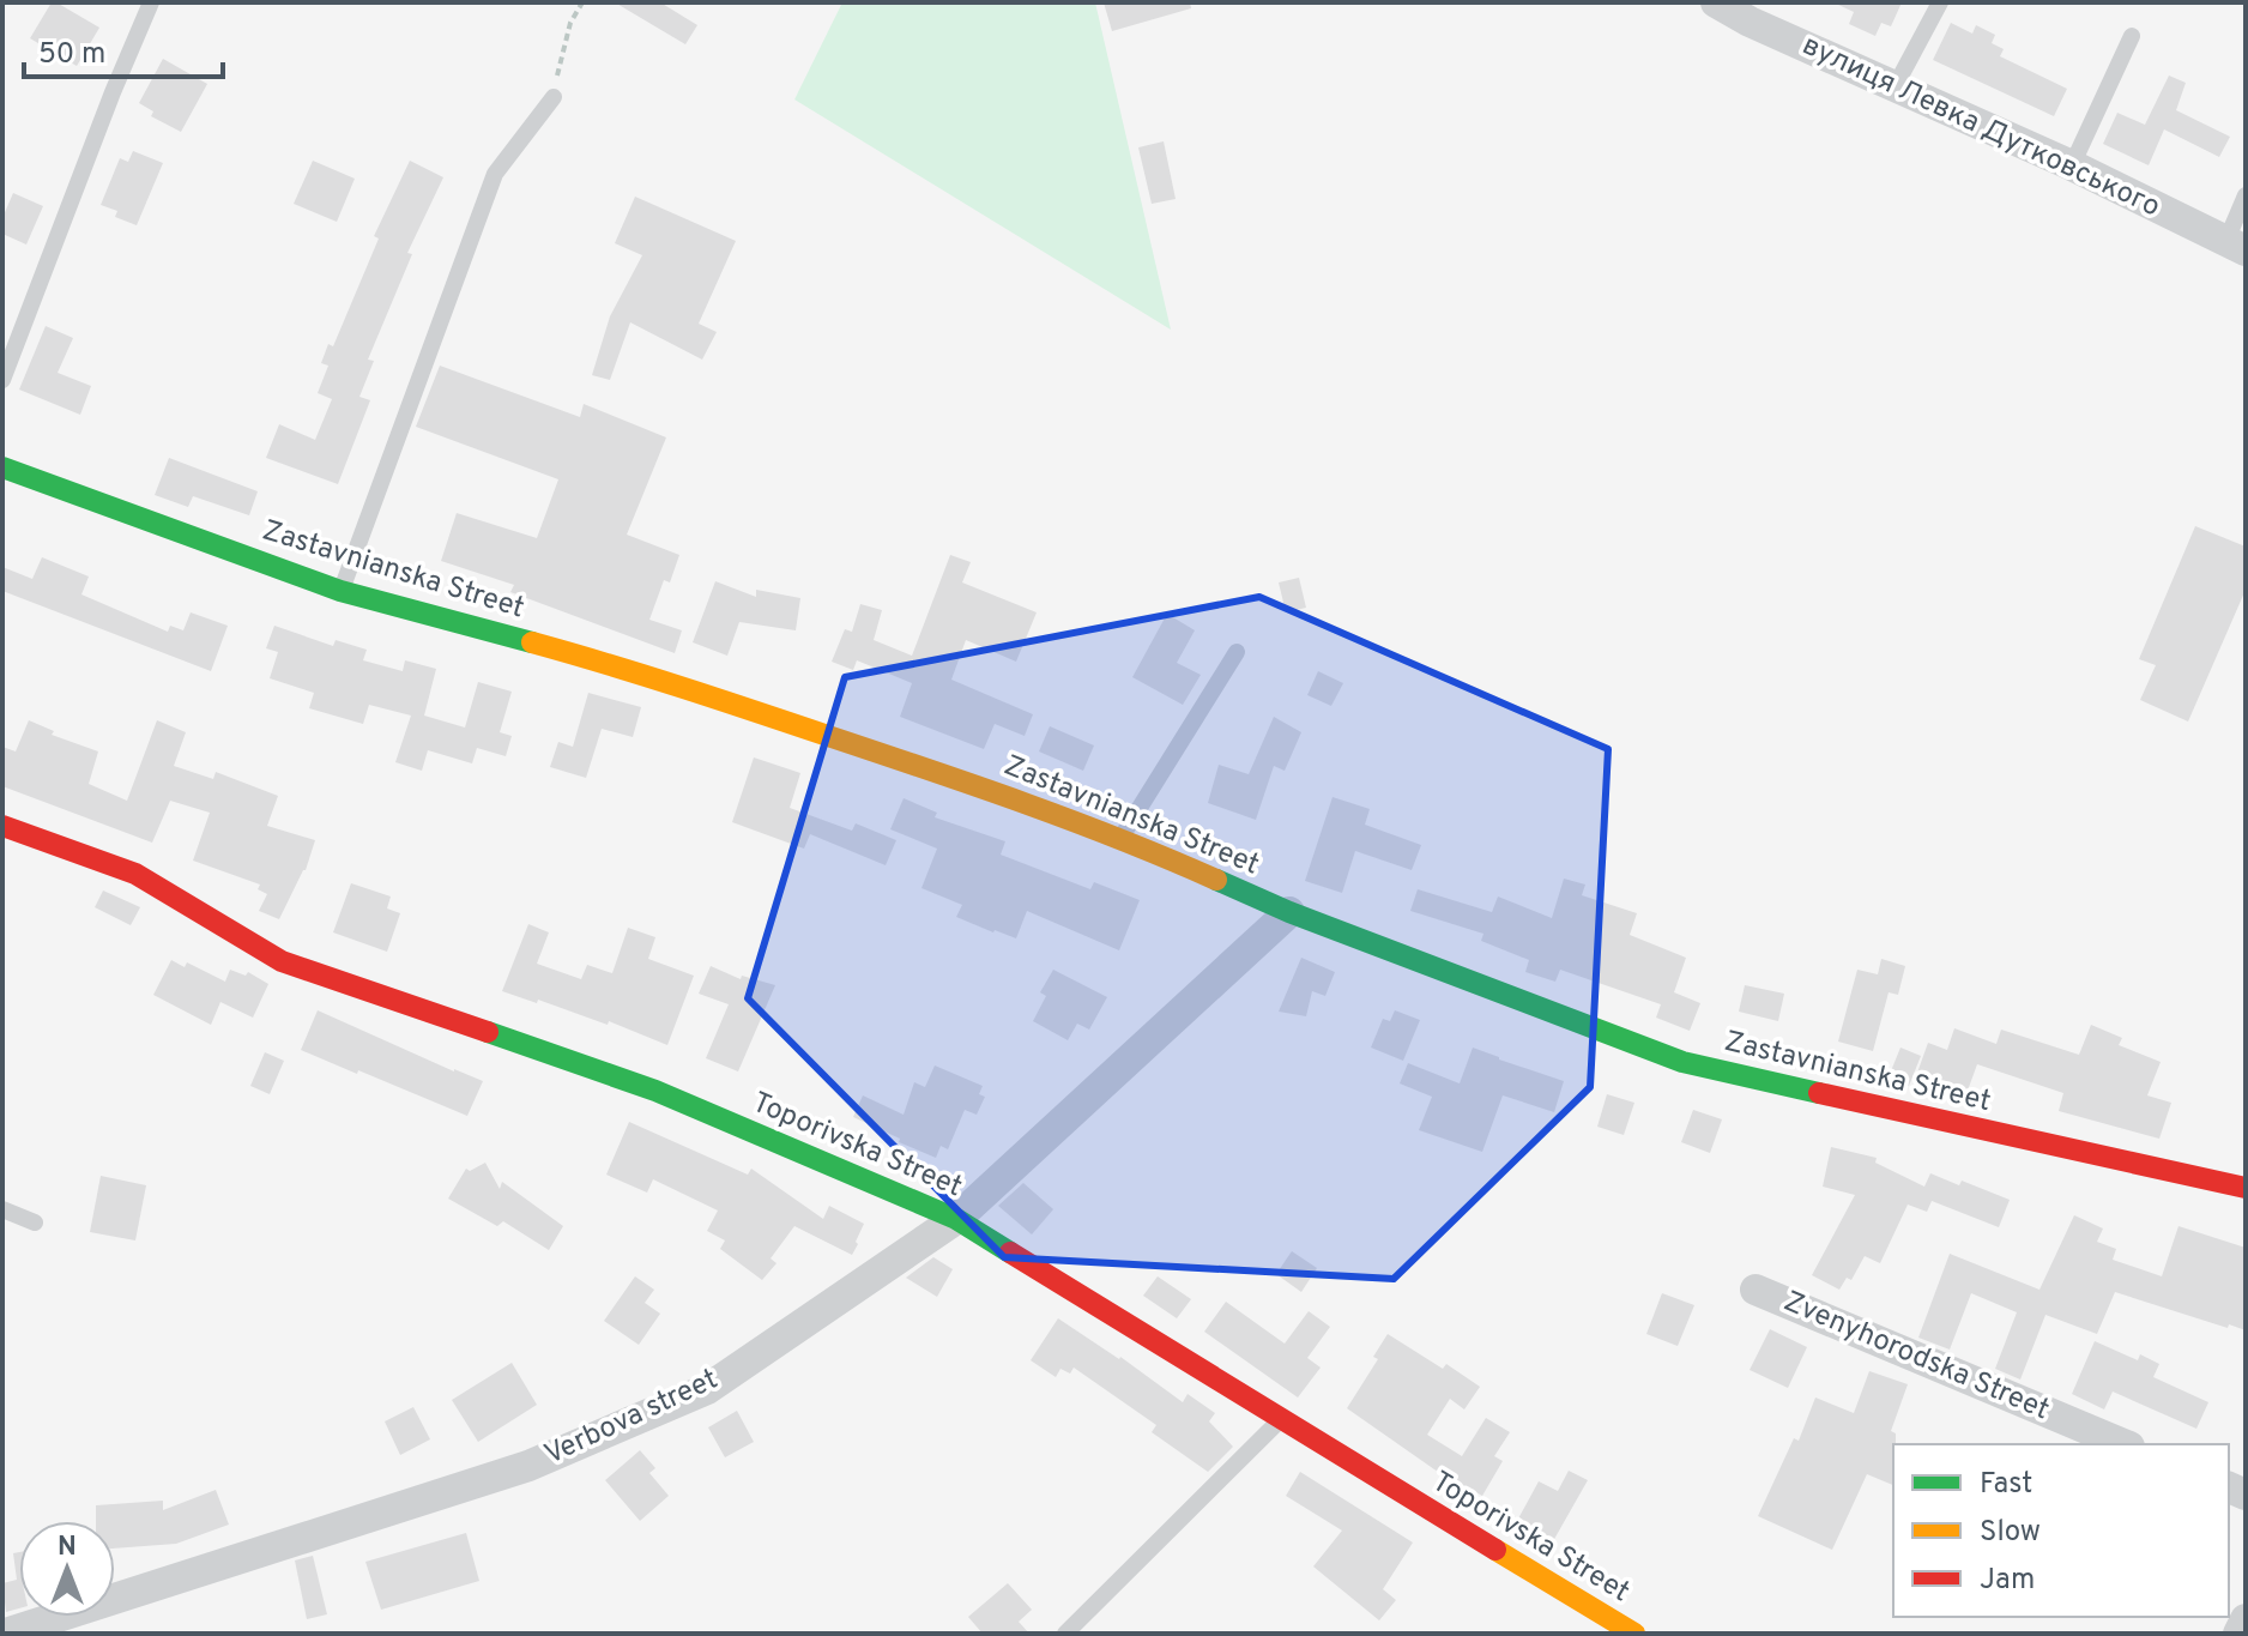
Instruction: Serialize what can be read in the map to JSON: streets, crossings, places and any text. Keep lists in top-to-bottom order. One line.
{"streets":{"street":["вулиця Левка Дутковського","Zastavnianska Street","Toporivska Street","Zvenyhorodska Street","Verbova street"]},"crossings":[["Zastavnianska Street","Verbova street"],["Toporivska Street","Verbova street"]],"legend":["Fast","Slow","Jam"],"scale_bar":"50 m","north":"top"}
